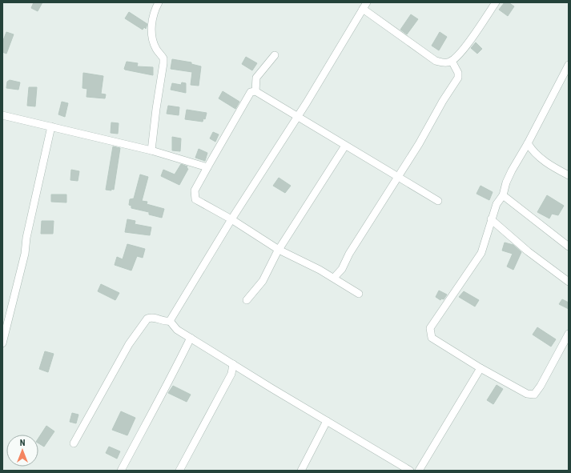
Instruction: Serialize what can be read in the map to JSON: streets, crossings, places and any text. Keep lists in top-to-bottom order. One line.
{"north":"top"}
